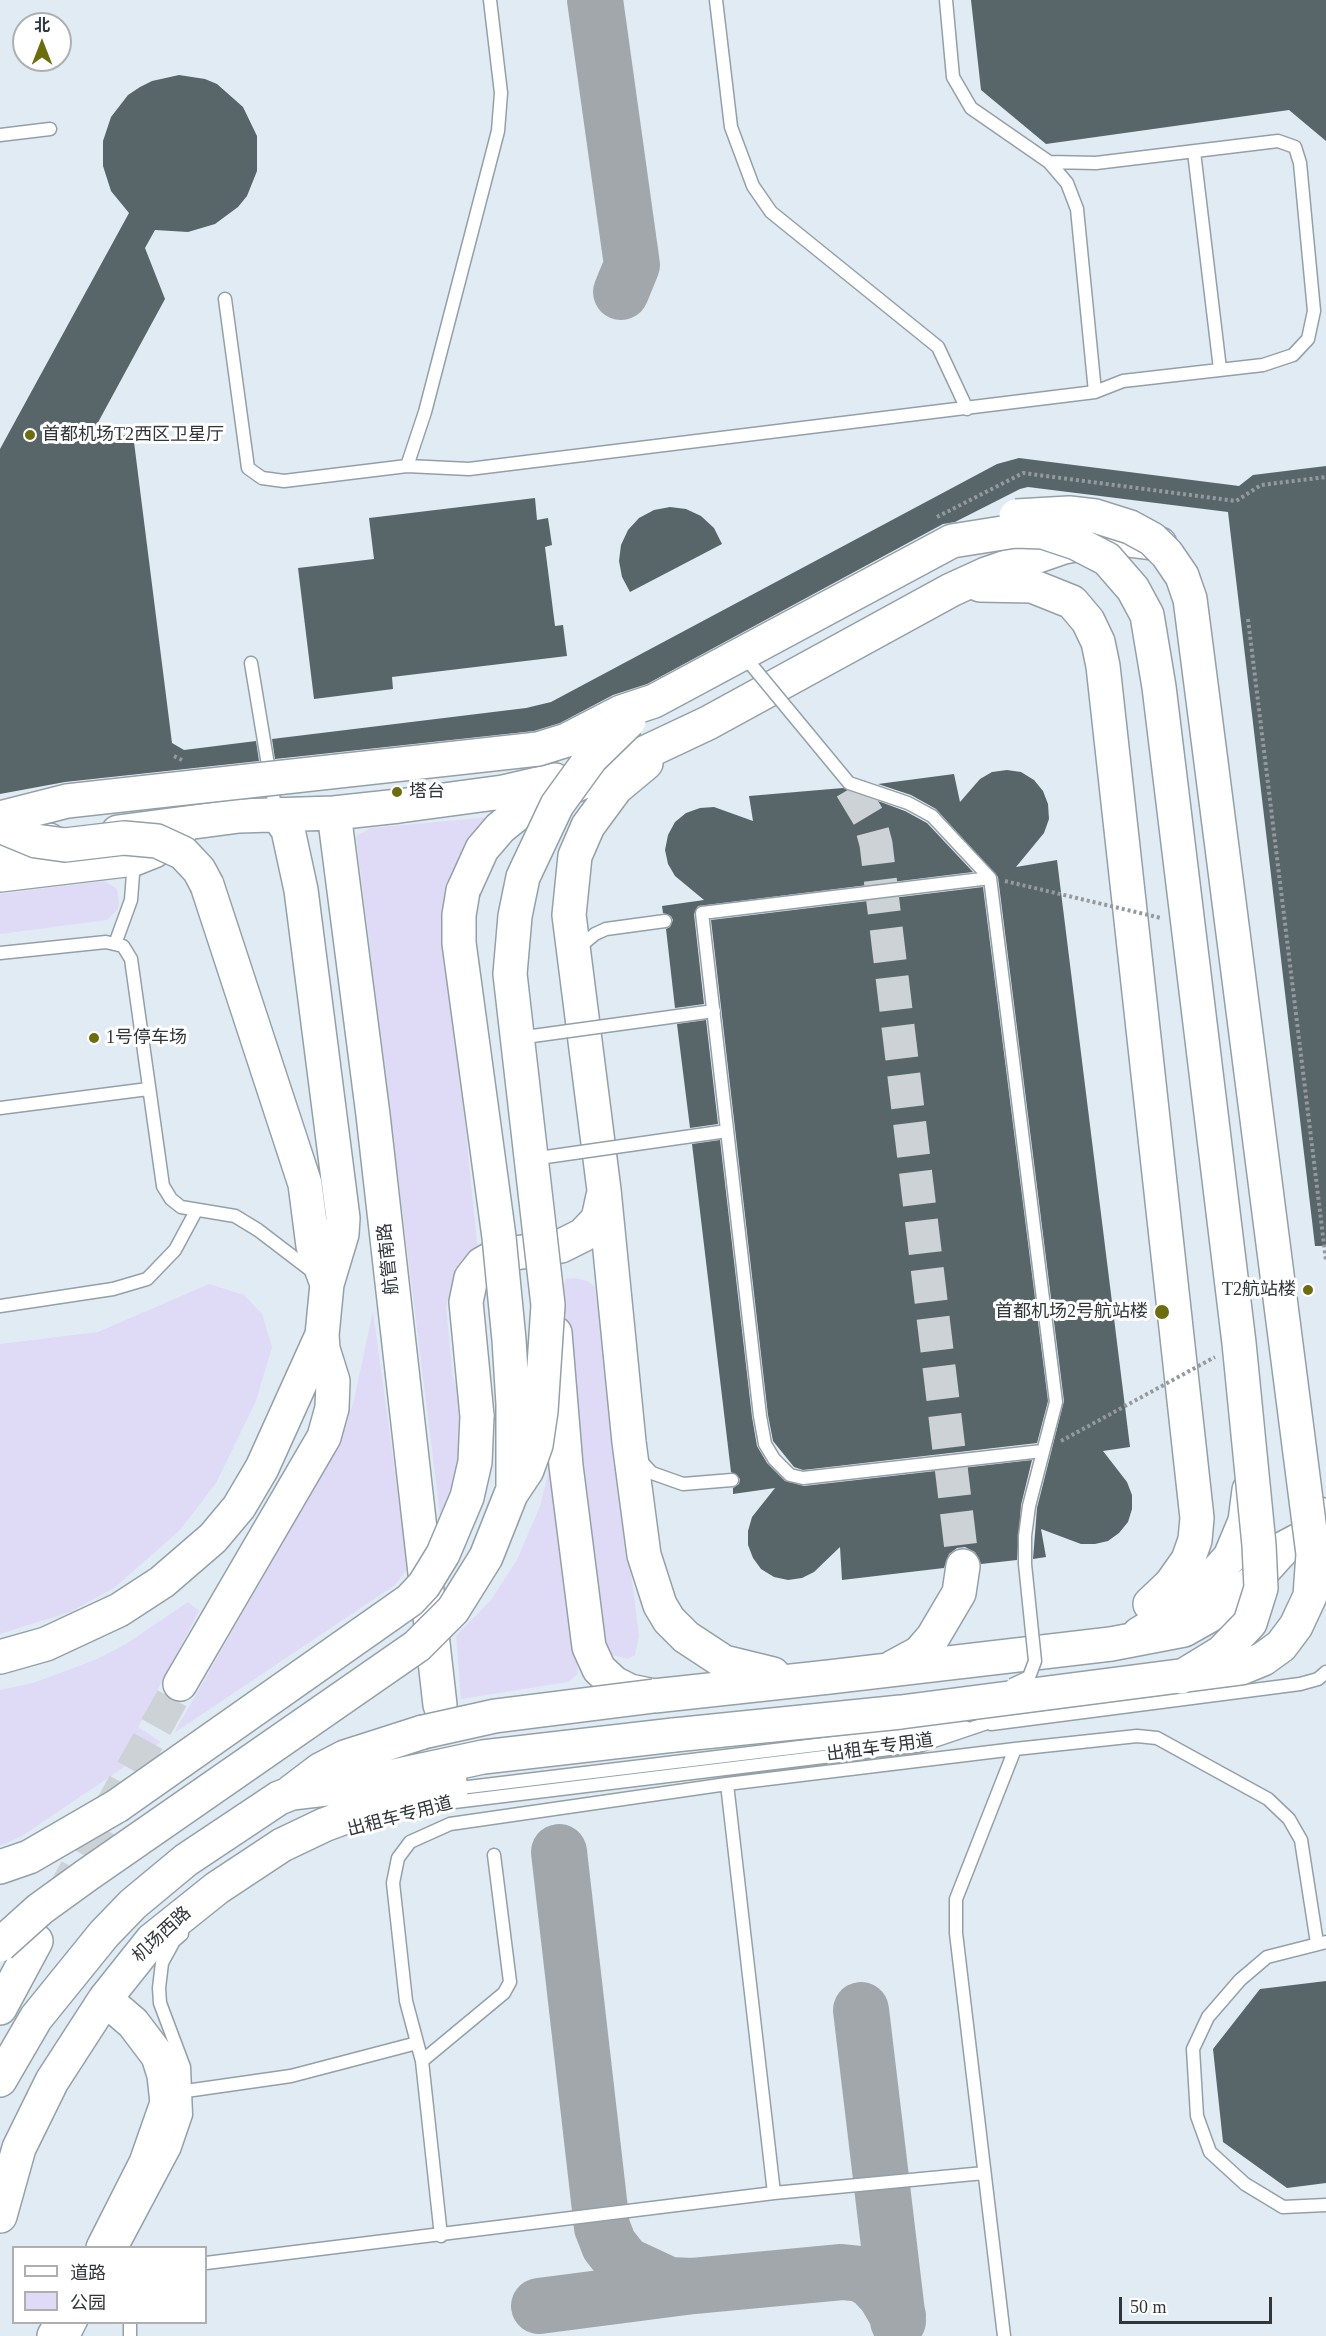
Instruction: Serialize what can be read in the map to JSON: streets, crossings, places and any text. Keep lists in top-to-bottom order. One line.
{"streets":{"street":["航管南路","机场西路"],"lane":["出租车专用道"]},"places":["首都机场T2西区卫星厅","塔台","1号停车场","T2航站楼","首都机场2号航站楼"],"legend":["道路","公园"],"scale_bar":"50 m","north":"top"}
